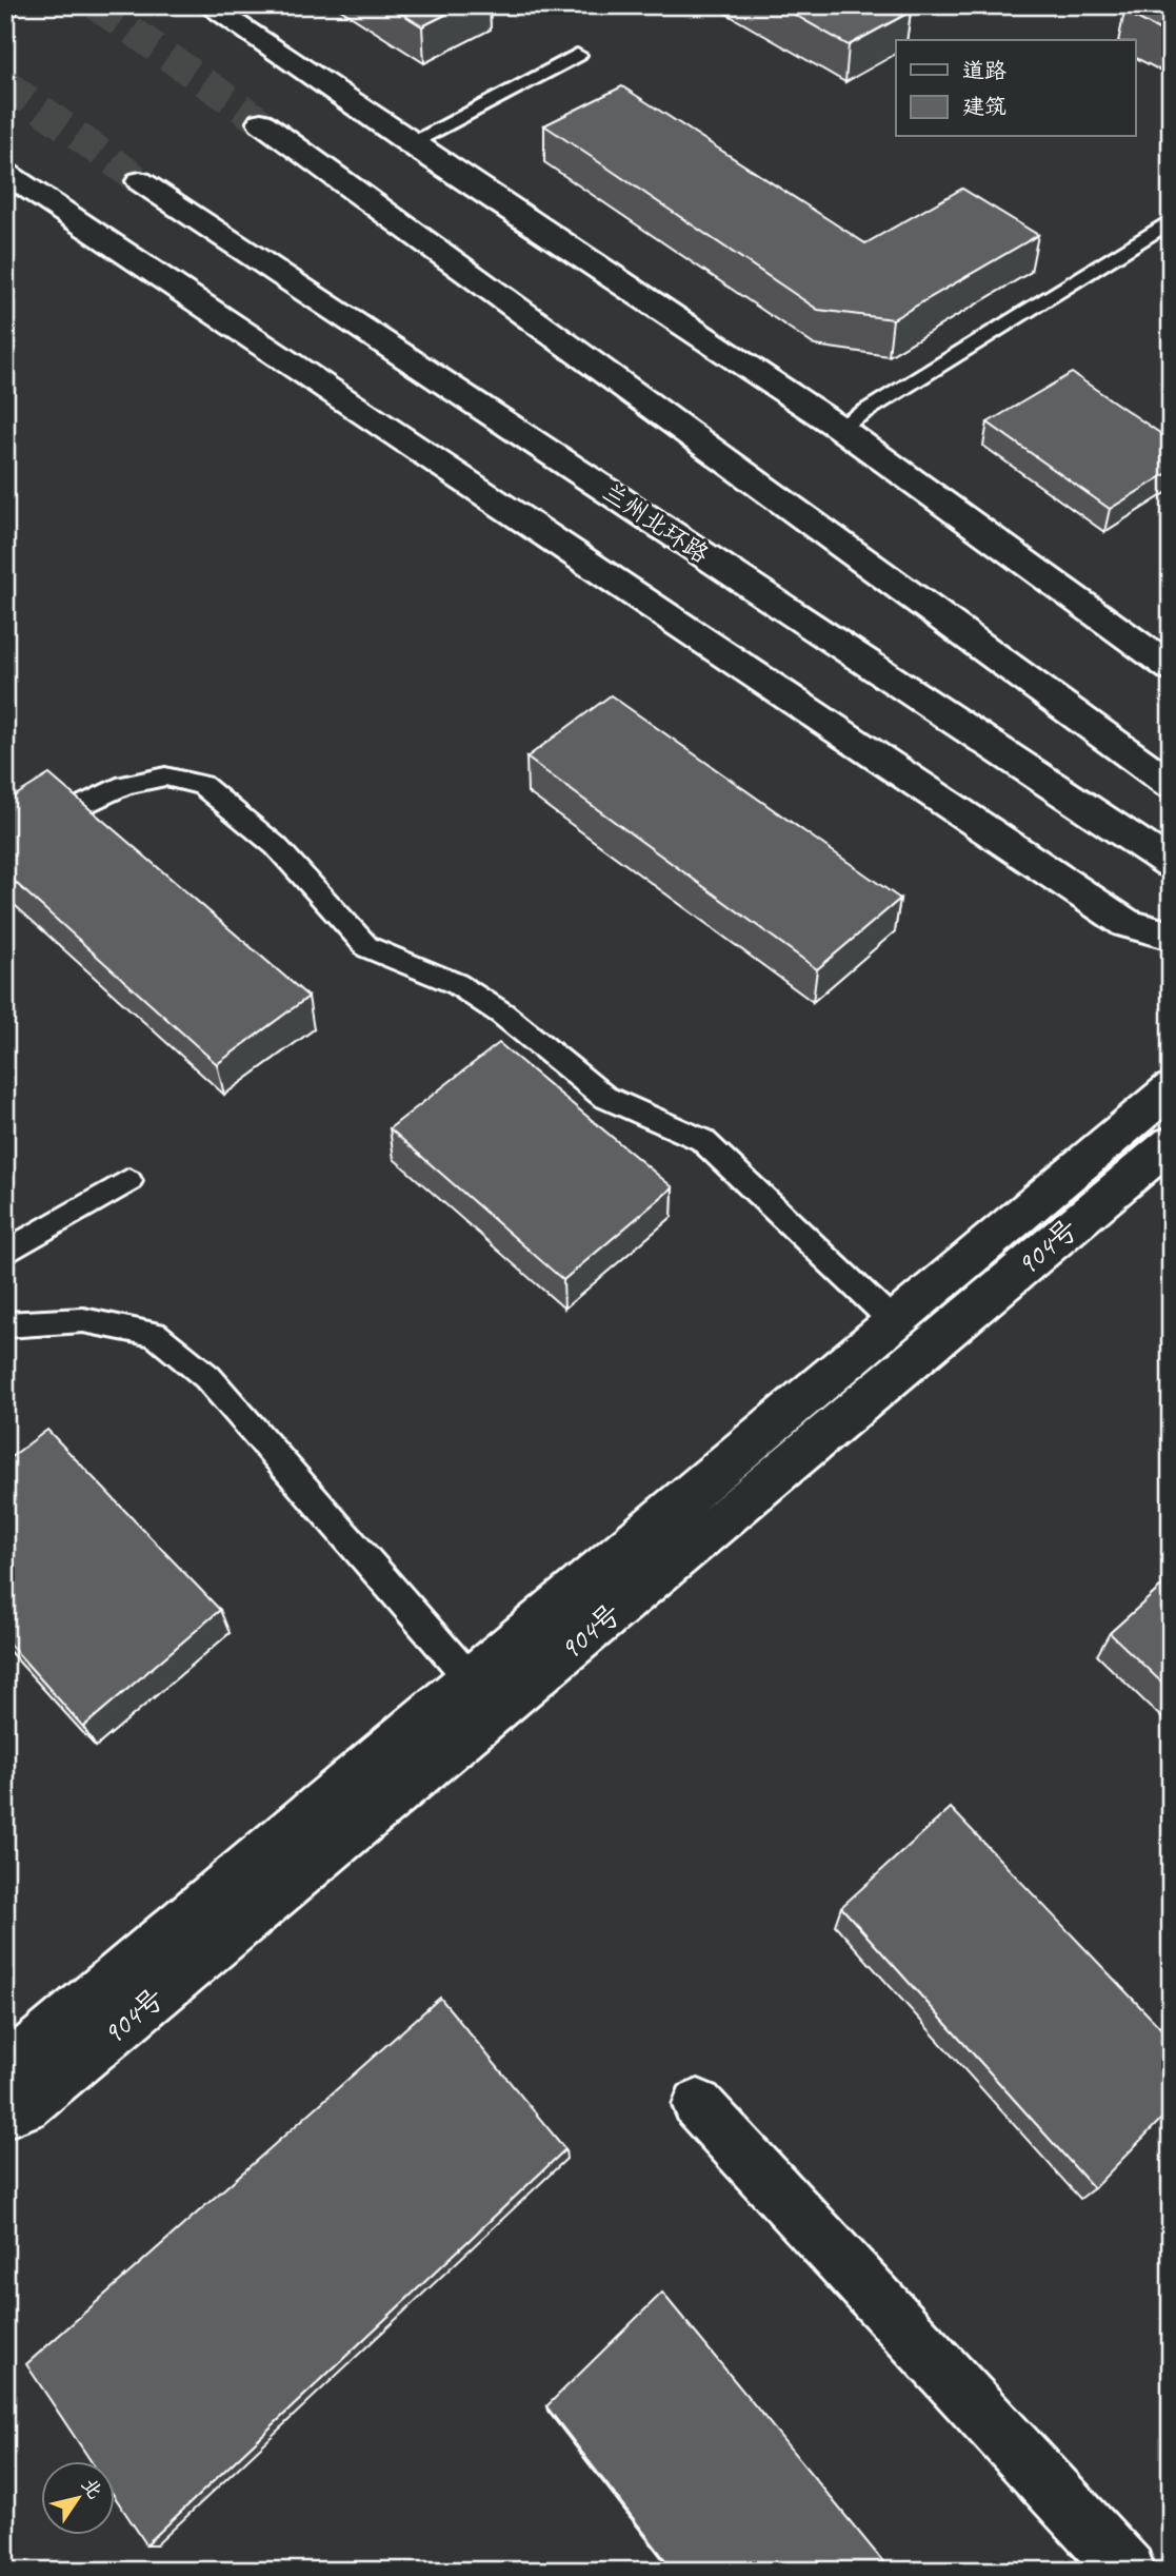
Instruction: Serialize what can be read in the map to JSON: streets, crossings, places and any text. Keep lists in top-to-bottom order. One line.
{"streets":{"main road":["兰州北环路","904号"]},"legend":["道路","建筑"],"north":"top right"}
